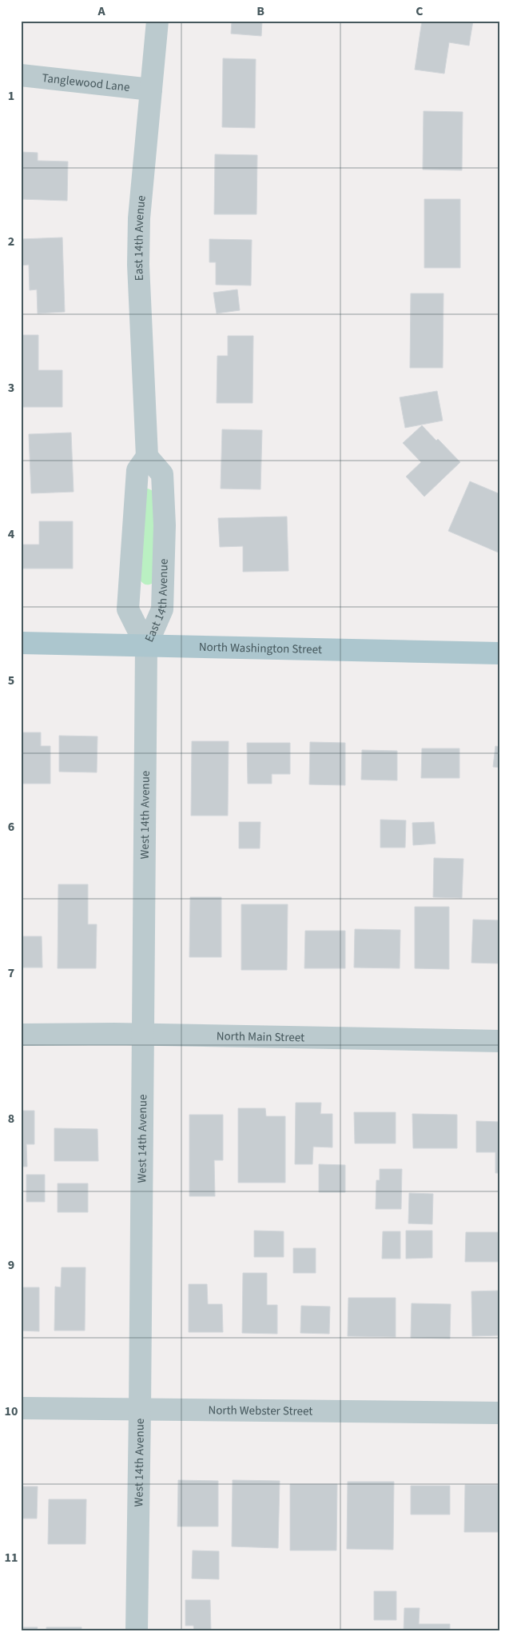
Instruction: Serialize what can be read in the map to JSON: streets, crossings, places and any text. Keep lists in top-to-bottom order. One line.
{"streets":{"main road":["North Washington Street"],"street":["Tanglewood Lane","East 14th Avenue","West 14th Avenue","North Main Street","North Webster Street"]},"crossings":[["Tanglewood Lane","East 14th Avenue"],["East 14th Avenue","North Washington Street"],["East 14th Avenue","West 14th Avenue"],["North Washington Street","West 14th Avenue"],["West 14th Avenue","North Main Street"],["West 14th Avenue","North Webster Street"]],"grid":{"columns":["A","B","C"],"rows":["1","2","3","4","5","6","7","8","9","10","11"]}}
